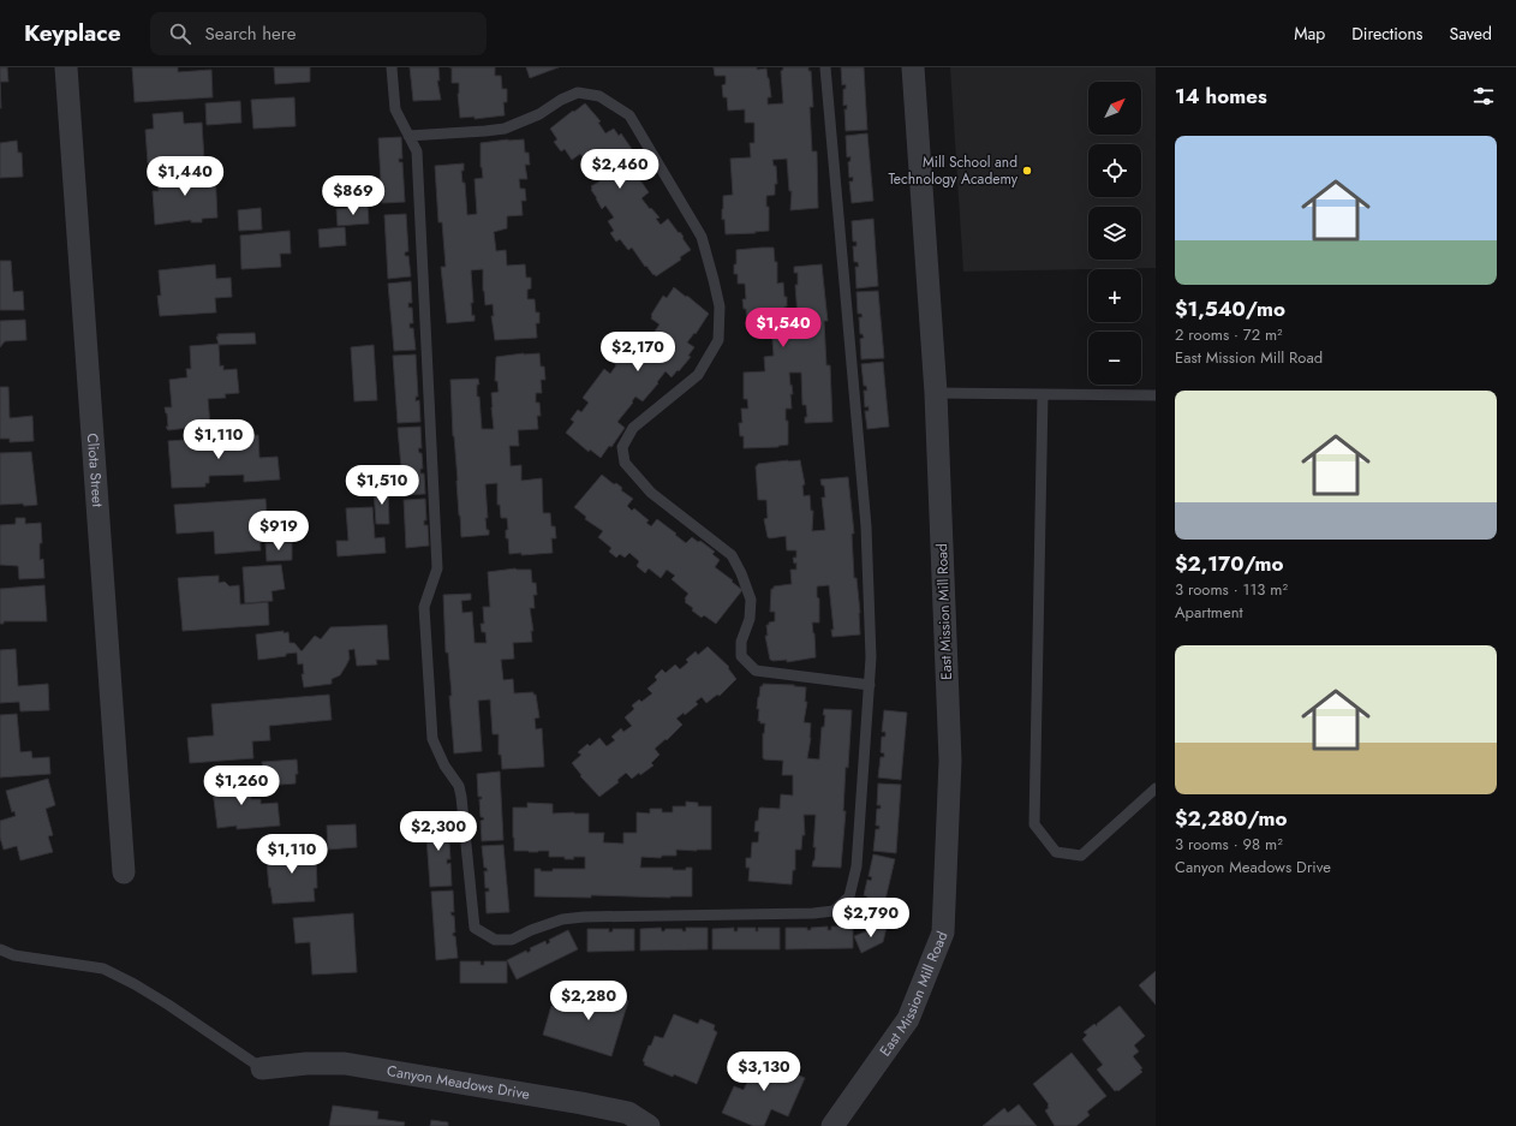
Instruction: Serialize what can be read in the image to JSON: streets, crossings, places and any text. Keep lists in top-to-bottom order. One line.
{"streets":{"street":["Cliota Street","East Mission Mill Road","Canyon Meadows Drive"]},"places":["Mill School and Technology Academy"],"north":"top right","page":{"header":"Keyplace","search":"Search here","nav":["Map","Directions","Saved"],"heading":"14 homes","map_buttons":["+","−"],"list":[{"name":"$1,540/mo","note":"2 rooms · 72 m² · East Mission Mill Road"},{"name":"$2,170/mo","note":"3 rooms · 113 m² · Apartment"},{"name":"$2,280/mo","note":"3 rooms · 98 m² · Canyon Meadows Drive"}],"price":["$2,460","$1,440","$869","$1,540","$2,170","$1,110","$1,510","$919","$1,260","$2,300","$1,110","$2,790","$2,280","$3,130"]}}
